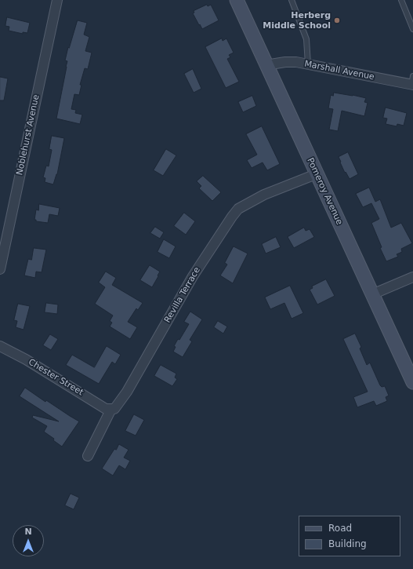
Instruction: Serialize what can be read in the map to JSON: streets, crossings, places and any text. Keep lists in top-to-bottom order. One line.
{"streets":{"street":["Marshall Avenue","Noblehurst Avenue","Pomeroy Avenue","Revilla Terrace","Chester Street"]},"crossings":[["Marshall Avenue","Pomeroy Avenue"],["Pomeroy Avenue","Revilla Terrace"],["Revilla Terrace","Chester Street"]],"places":["Herberg Middle School"],"legend":["Road","Building"],"north":"top"}
